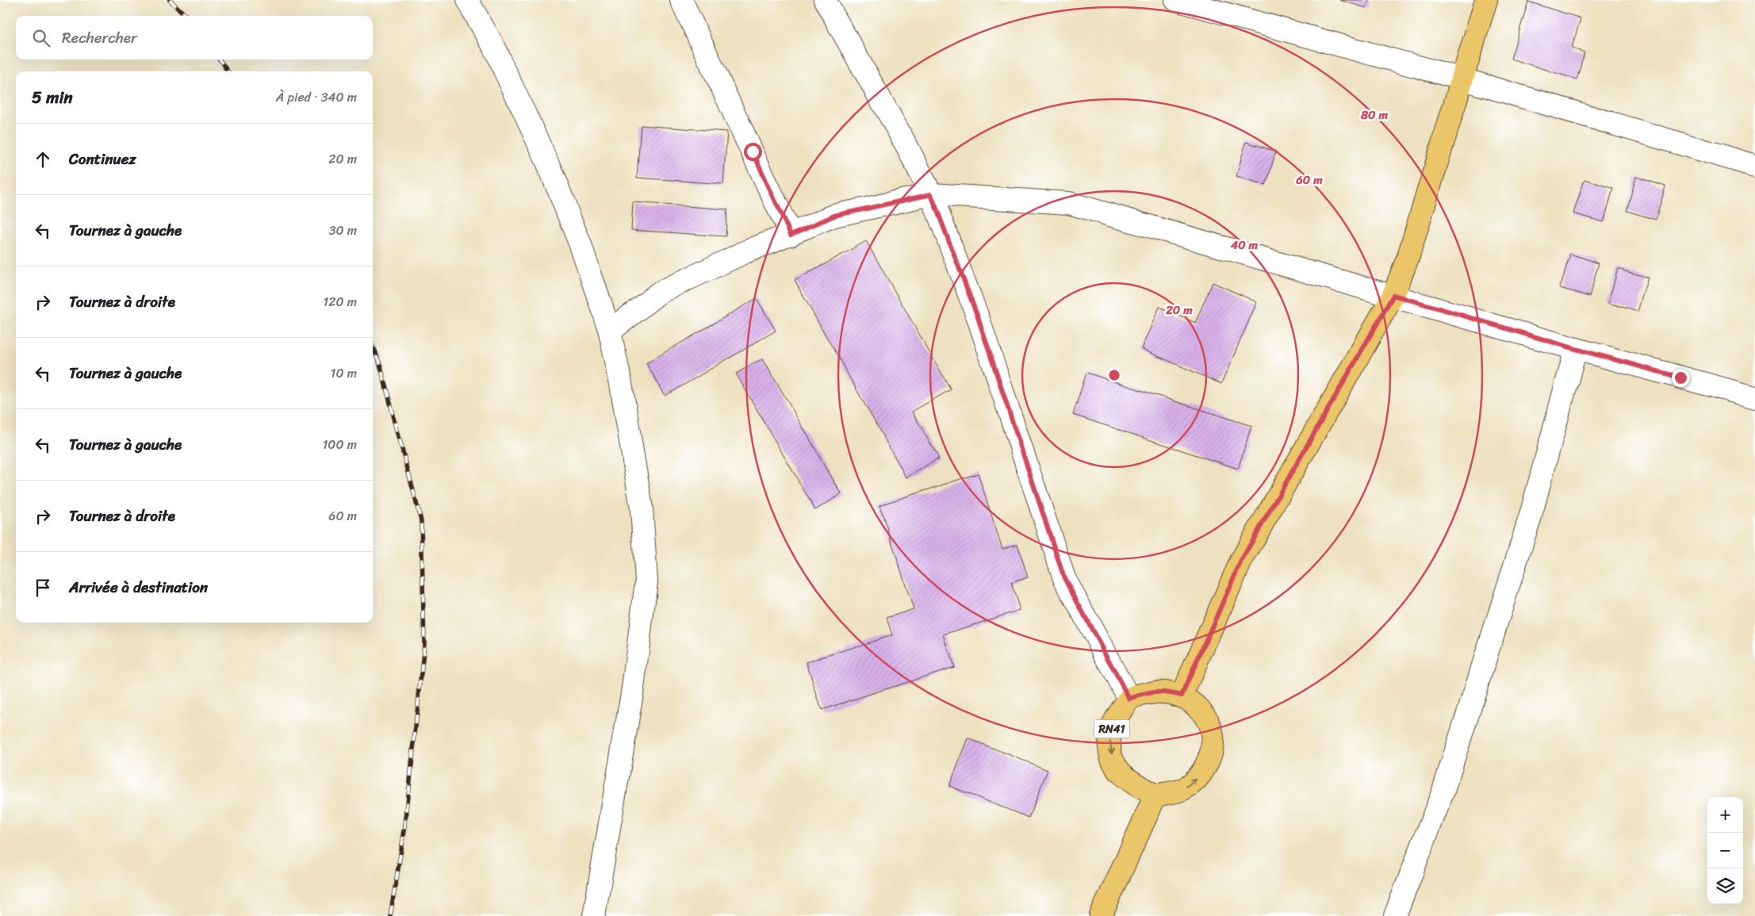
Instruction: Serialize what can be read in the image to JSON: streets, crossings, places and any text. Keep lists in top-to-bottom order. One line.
{"streets":{"main road":["RN41"]},"page":{"search":"Rechercher","heading":["5 min","À pied · 340 m"],"list":[["Continuez","20 m"],["Tournez à gauche","30 m"],["Tournez à droite","120 m"],["Tournez à gauche","10 m"],["Tournez à gauche","100 m"],["Tournez à droite","60 m"],"Arrivée à destination"],"map_buttons":["+","−"]},"rings":["80 m","60 m","40 m","20 m"]}
